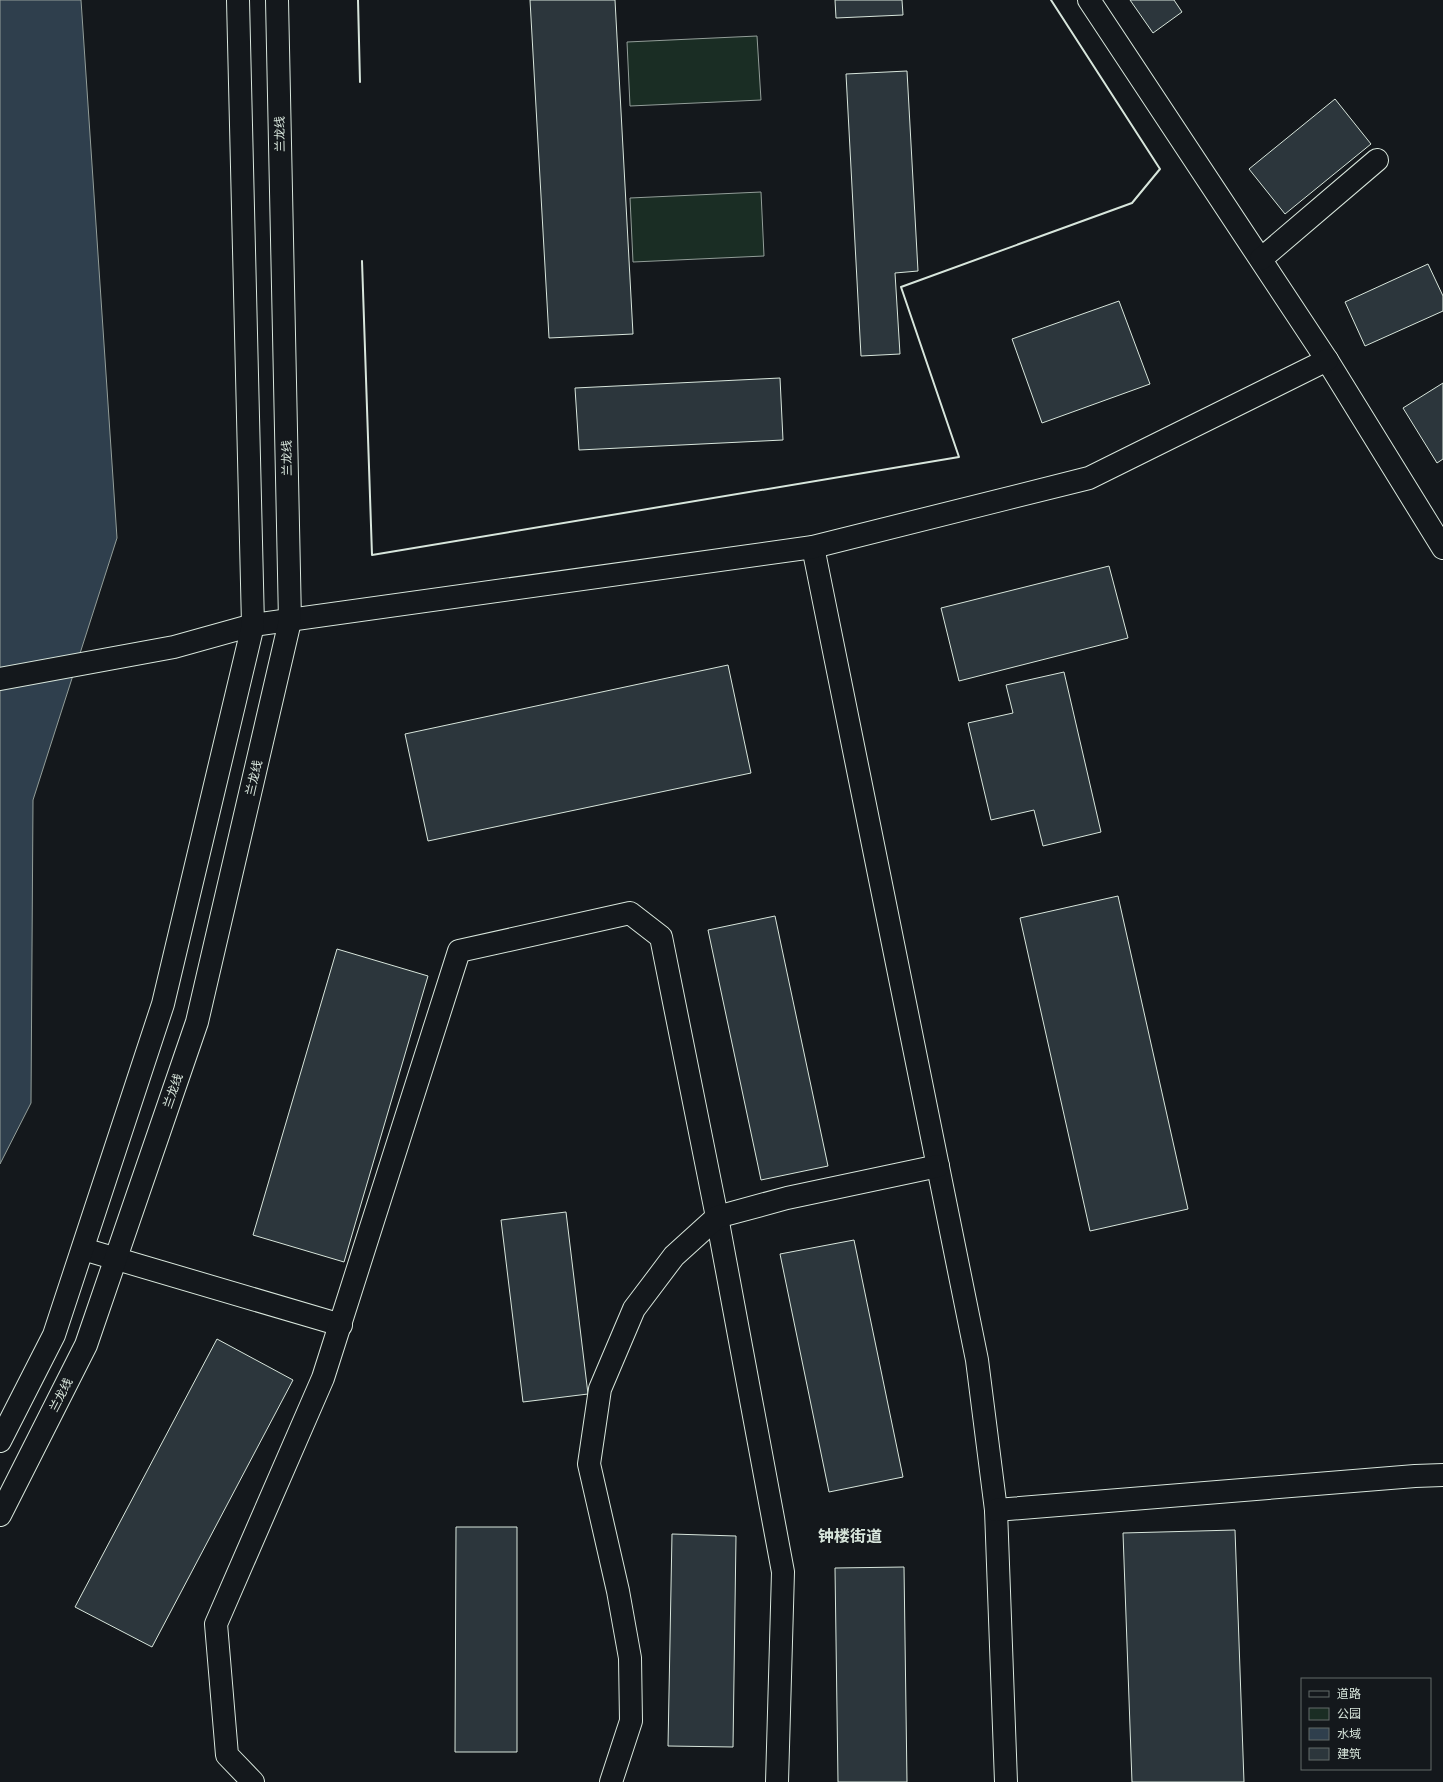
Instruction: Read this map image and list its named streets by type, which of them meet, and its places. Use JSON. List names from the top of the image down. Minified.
{"streets":{"main road":["兰龙线"]},"districts":["钟楼街道"],"legend":["道路","公园","水域","建筑"]}
